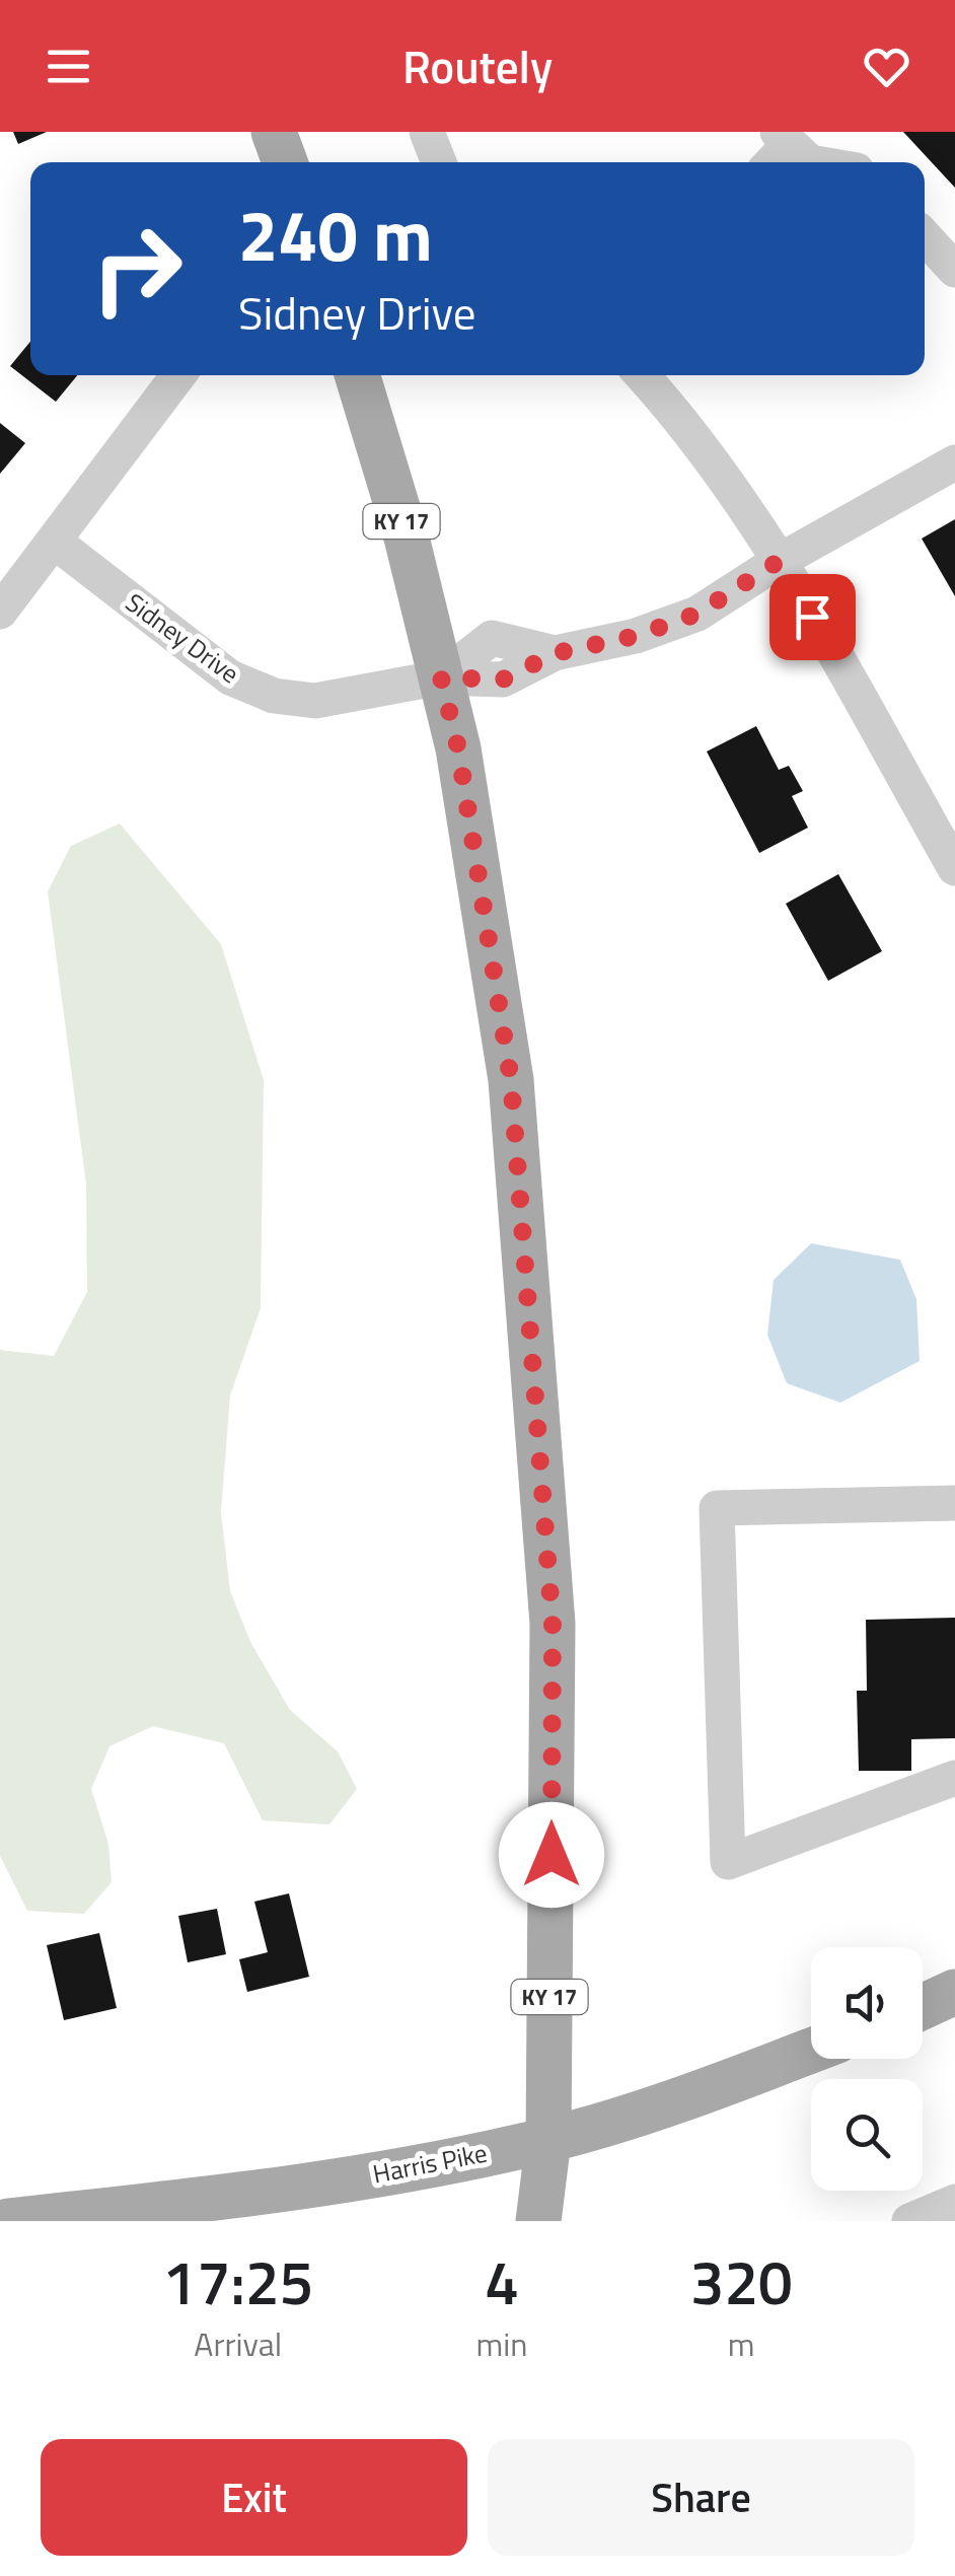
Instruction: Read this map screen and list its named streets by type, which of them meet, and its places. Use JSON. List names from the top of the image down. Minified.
{"streets":{"main road":["KY 17","Harris Pike"],"street":["Sidney Drive"]},"crossings":[["KY 17","Sidney Drive"],["KY 17","Harris Pike"]],"page":{"header":"Routely","turn":["240 m","Sidney Drive"],"eta":["17:25","Arrival","4","min","320","m"],"buttons":["Exit","Share"]}}
